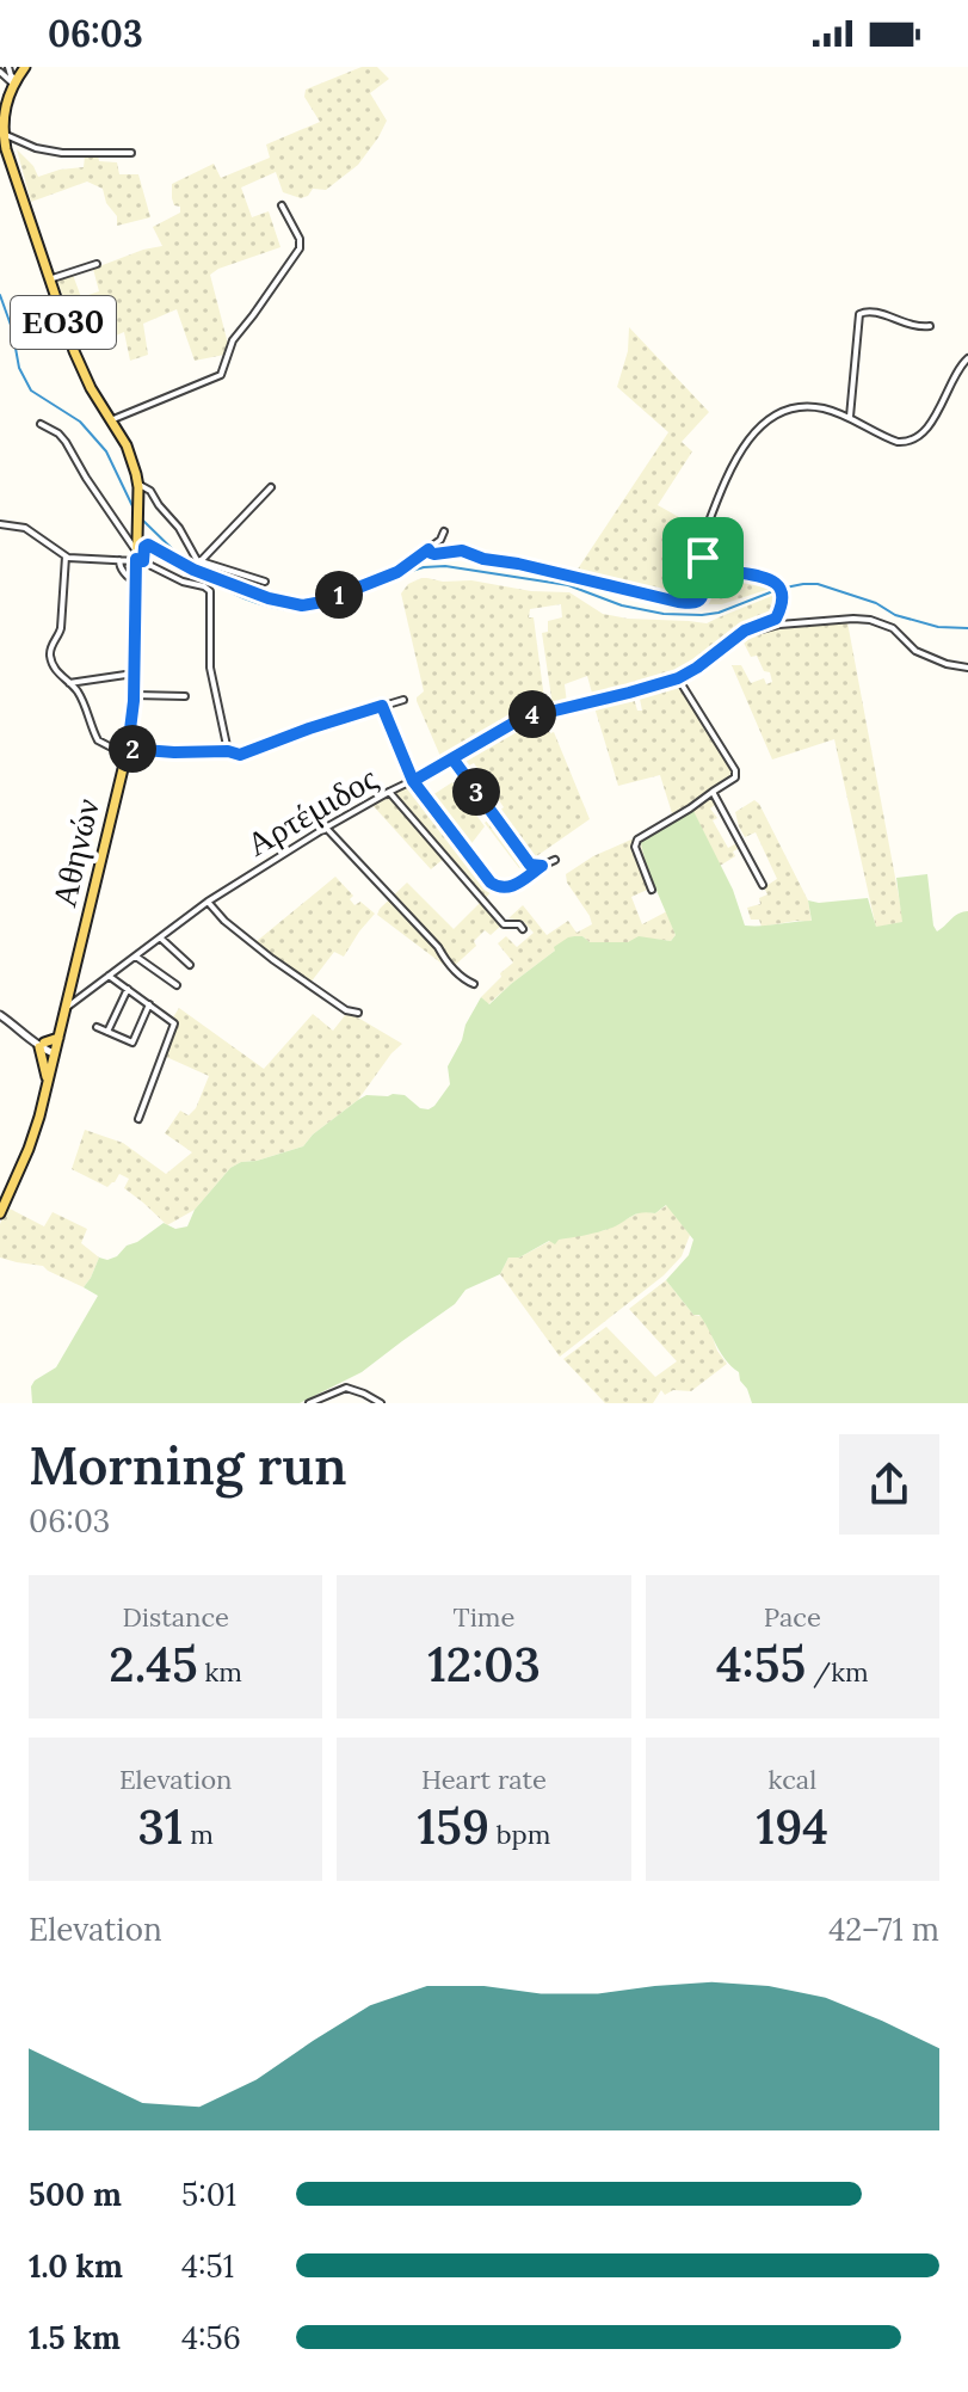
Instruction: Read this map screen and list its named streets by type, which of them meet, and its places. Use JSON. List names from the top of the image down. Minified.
{"streets":{"main road":["ΕΟ30","Αθηνών"],"street":["Αρτέμιδος"]},"crossings":[["Αρτέμιδος","Αθηνών"]],"page":{"status":"06:03","pins":["1","4","2","3"],"heading":["Morning run","06:03"],"stats":[["Distance","2.45 km"],["Time","12:03"],["Pace","4:55 /km"],["Elevation","31 m"],["Heart rate","159 bpm"],["kcal","194"]],"chart":["Elevation","42–71 m"],"list":[{"name":"500 m","note":"5:01"},{"name":"1.0 km","note":"4:51"},{"name":"1.5 km","note":"4:56"}]}}
